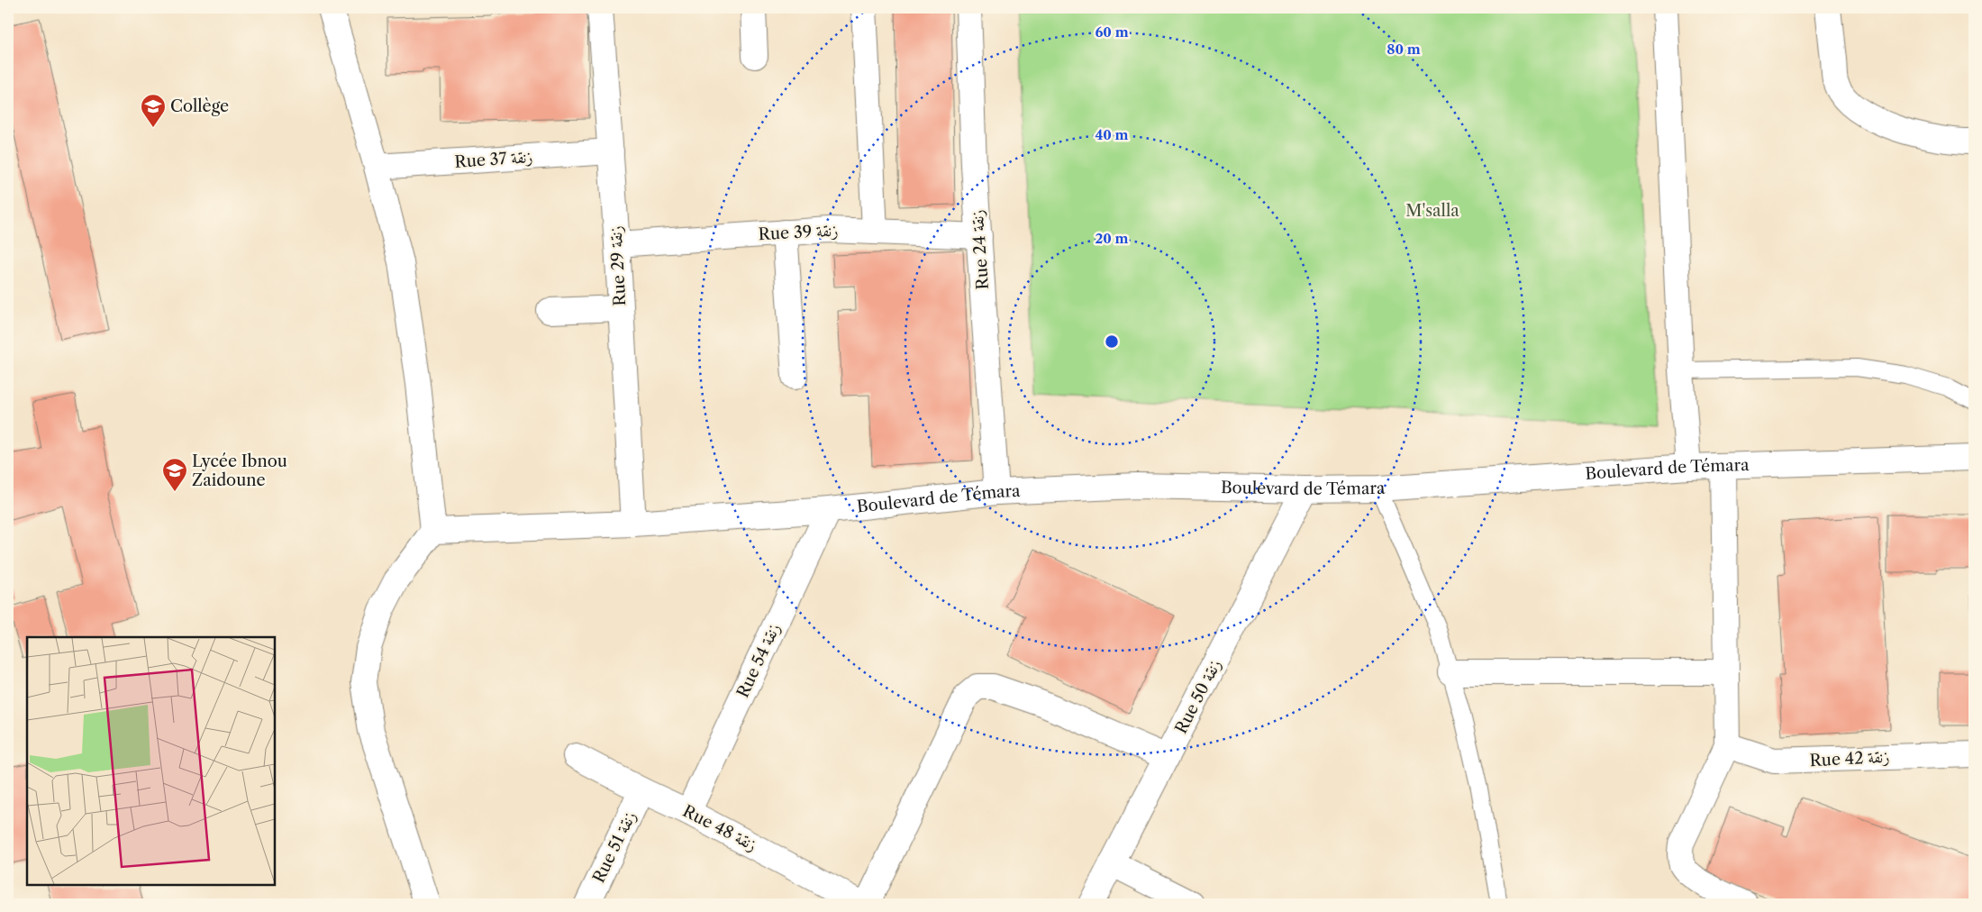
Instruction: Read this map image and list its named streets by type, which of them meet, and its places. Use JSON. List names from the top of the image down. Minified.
{"streets":{"street":["Rue 37 زنقة","Rue 39 زنقة","Rue 24 زنقة","Rue 29 زنقة","Boulevard de Témara","Rue 54 زنقة","Rue 50 زنقة","Rue 42 زنقة","Rue 48 زنقة","Rue 51 زنقة"]},"crossings":[["Rue 37 زنقة","Rue 29 زنقة"],["Rue 39 زنقة","Rue 24 زنقة"],["Rue 39 زنقة","Rue 29 زنقة"],["Rue 24 زنقة","Boulevard de Témara"],["Rue 29 زنقة","Boulevard de Témara"],["Boulevard de Témara","Rue 54 زنقة"],["Boulevard de Témara","Rue 50 زنقة"],["Rue 54 زنقة","Rue 48 زنقة"],["Rue 48 زنقة","Rue 51 زنقة"]],"parks":["M'salla"],"places":{"school or university":["Collège","Lycée Ibnou Zaidoune"]},"rings":["60 m","80 m","40 m","20 m"]}
